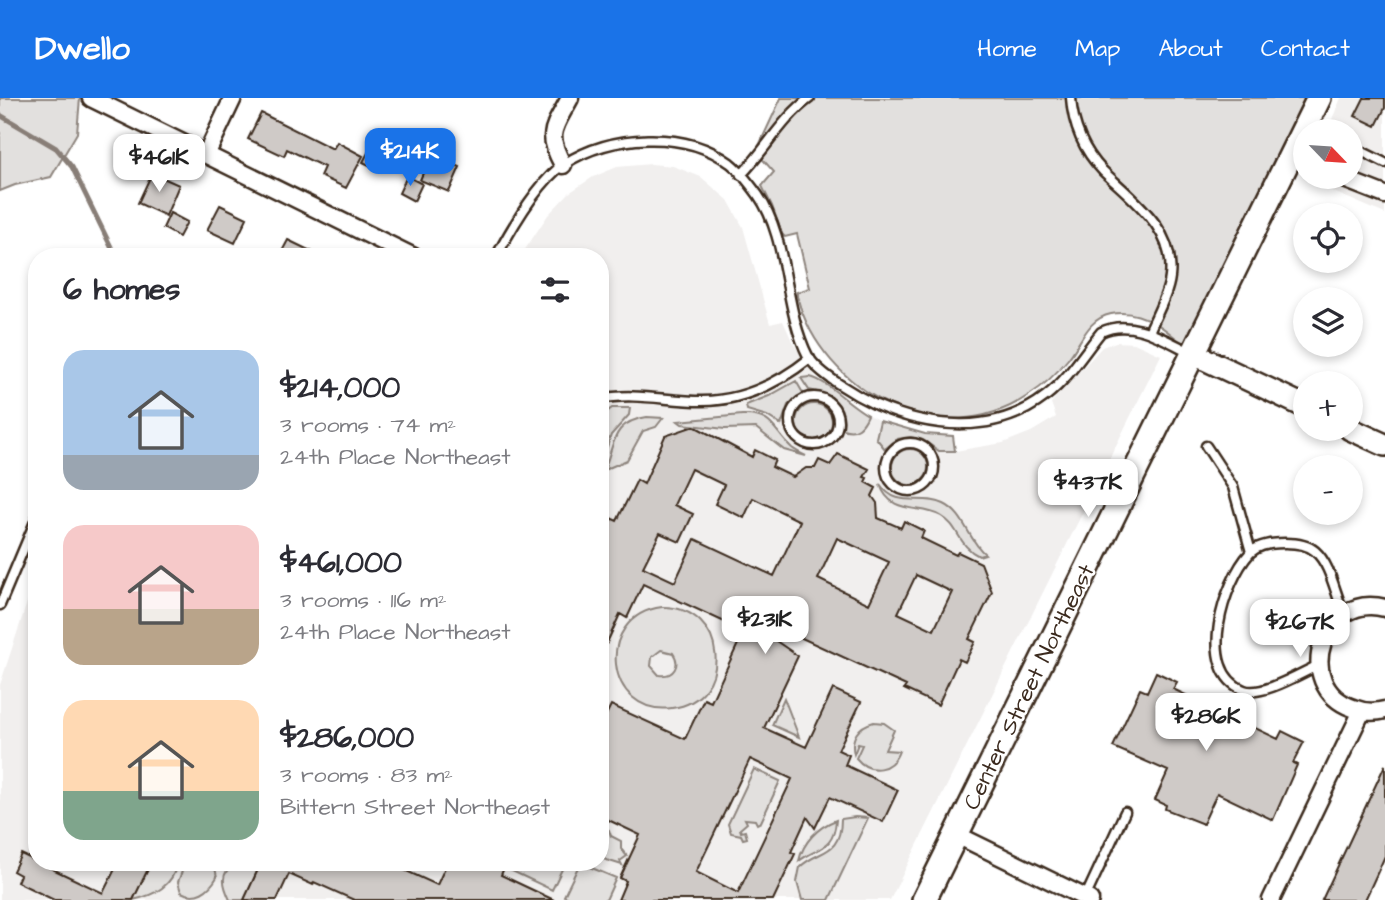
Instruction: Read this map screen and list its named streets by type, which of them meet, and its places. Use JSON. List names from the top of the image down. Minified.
{"streets":{"main road":["Center Street Northeast"]},"north":"bottom right","page":{"header":"Dwello","nav":["Home","Map","About","Contact"],"map_buttons":["+","−"],"price":["$214K","$461K","$437K","$231K","$267K","$286K"],"heading":"6 homes","list":[{"name":"$214,000","note":"3 rooms · 74 m² · 24th Place Northeast"},{"name":"$461,000","note":"3 rooms · 116 m² · 24th Place Northeast"},{"name":"$286,000","note":"3 rooms · 83 m² · Bittern Street Northeast"}]}}
